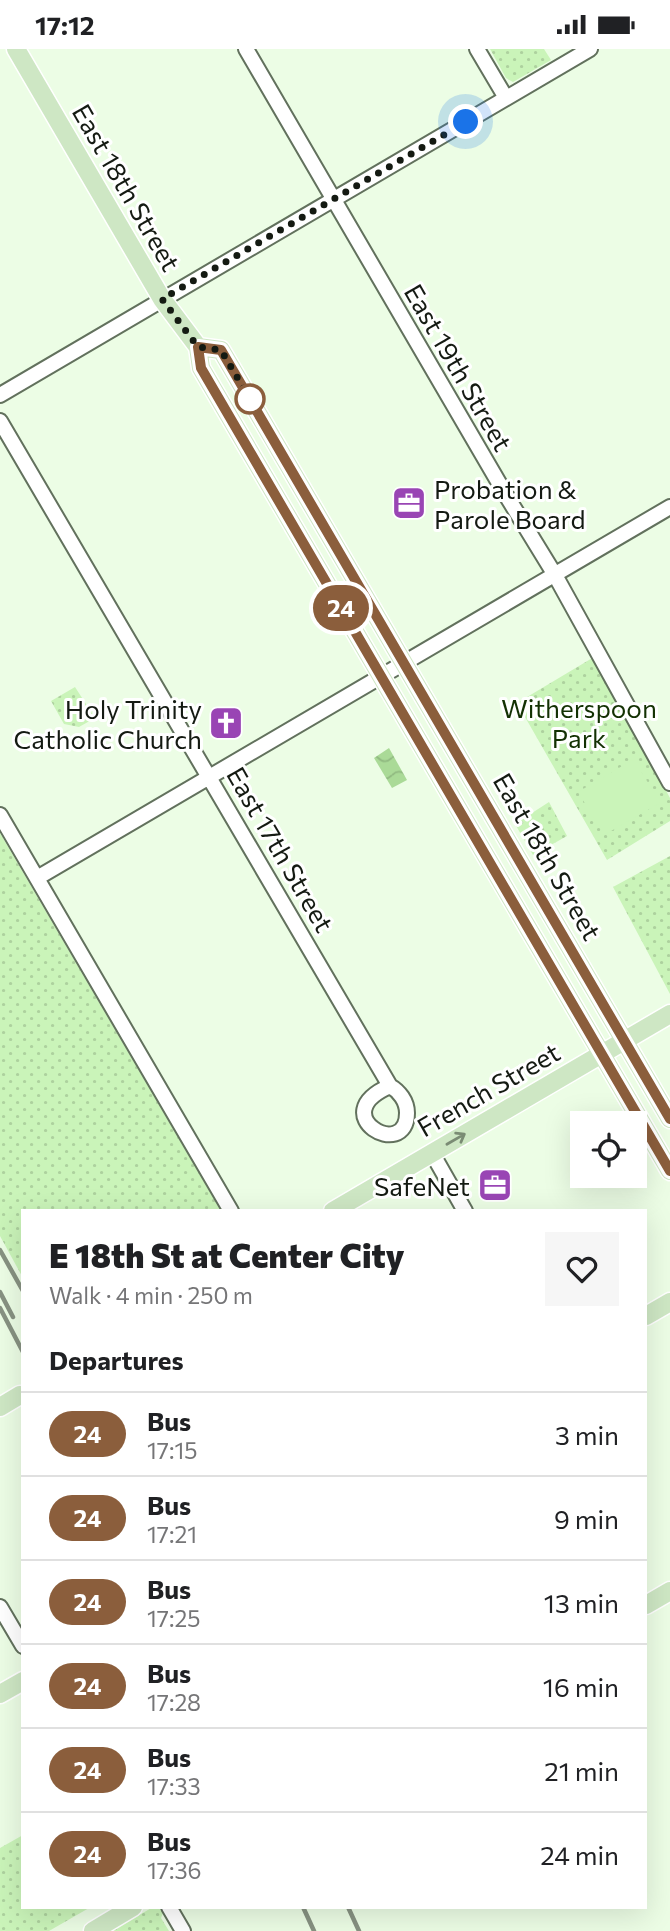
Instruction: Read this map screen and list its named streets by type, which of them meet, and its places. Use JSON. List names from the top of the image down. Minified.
{"streets":{"main road":["East 18th Street","French Street"],"street":["East 19th Street","East 17th Street"]},"crossings":[["East 18th Street","French Street"]],"one_way":["French Street"],"parks":["Witherspoon Park"],"places":{"office":["Probation & Parole Board","SafeNet"],"church":["Holy Trinity Catholic Church"]},"lines":["bus line 24"],"page":{"status":"17:12","on_map":"24","heading":[["E 18th St at Center City","Walk · 4 min · 250 m"],"Departures"],"list":[{"mark":"24","name":"Bus","note":"17:15","value":"3 min"},{"mark":"24","name":"Bus","note":"17:21","value":"9 min"},{"mark":"24","name":"Bus","note":"17:25","value":"13 min"},{"mark":"24","name":"Bus","note":"17:28","value":"16 min"},{"mark":"24","name":"Bus","note":"17:33","value":"21 min"},{"mark":"24","name":"Bus","note":"17:36","value":"24 min"}]}}
